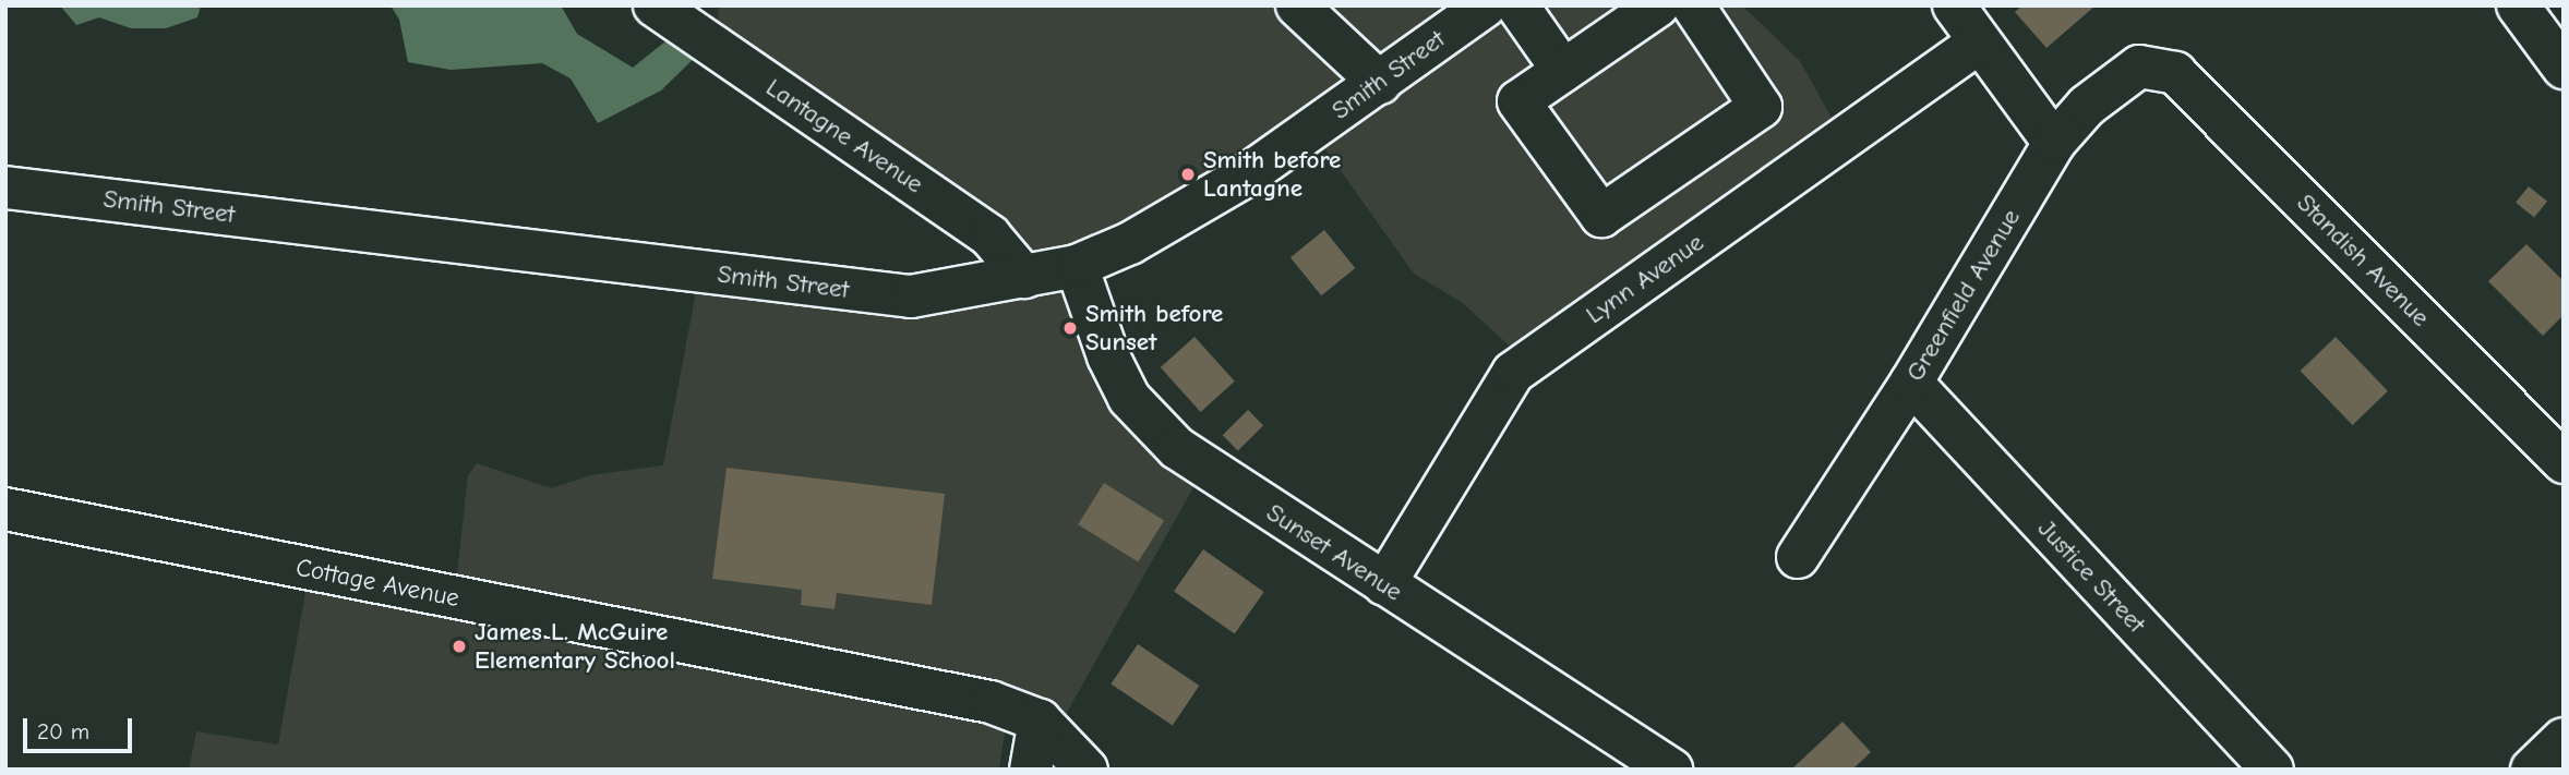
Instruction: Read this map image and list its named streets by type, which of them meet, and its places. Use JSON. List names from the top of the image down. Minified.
{"streets":{"street":["Smith Street","Lantagne Avenue","Standish Avenue","Lynn Avenue","Greenfield Avenue","Sunset Avenue","Justice Street","Cottage Avenue"]},"crossings":[["Smith Street","Lantagne Avenue"],["Smith Street","Sunset Avenue"],["Standish Avenue","Greenfield Avenue"],["Lynn Avenue","Sunset Avenue"],["Greenfield Avenue","Justice Street"]],"places":["Smith before Lantagne","Smith before Sunset","James L. McGuire Elementary School"],"scale_bar":"20 m"}
